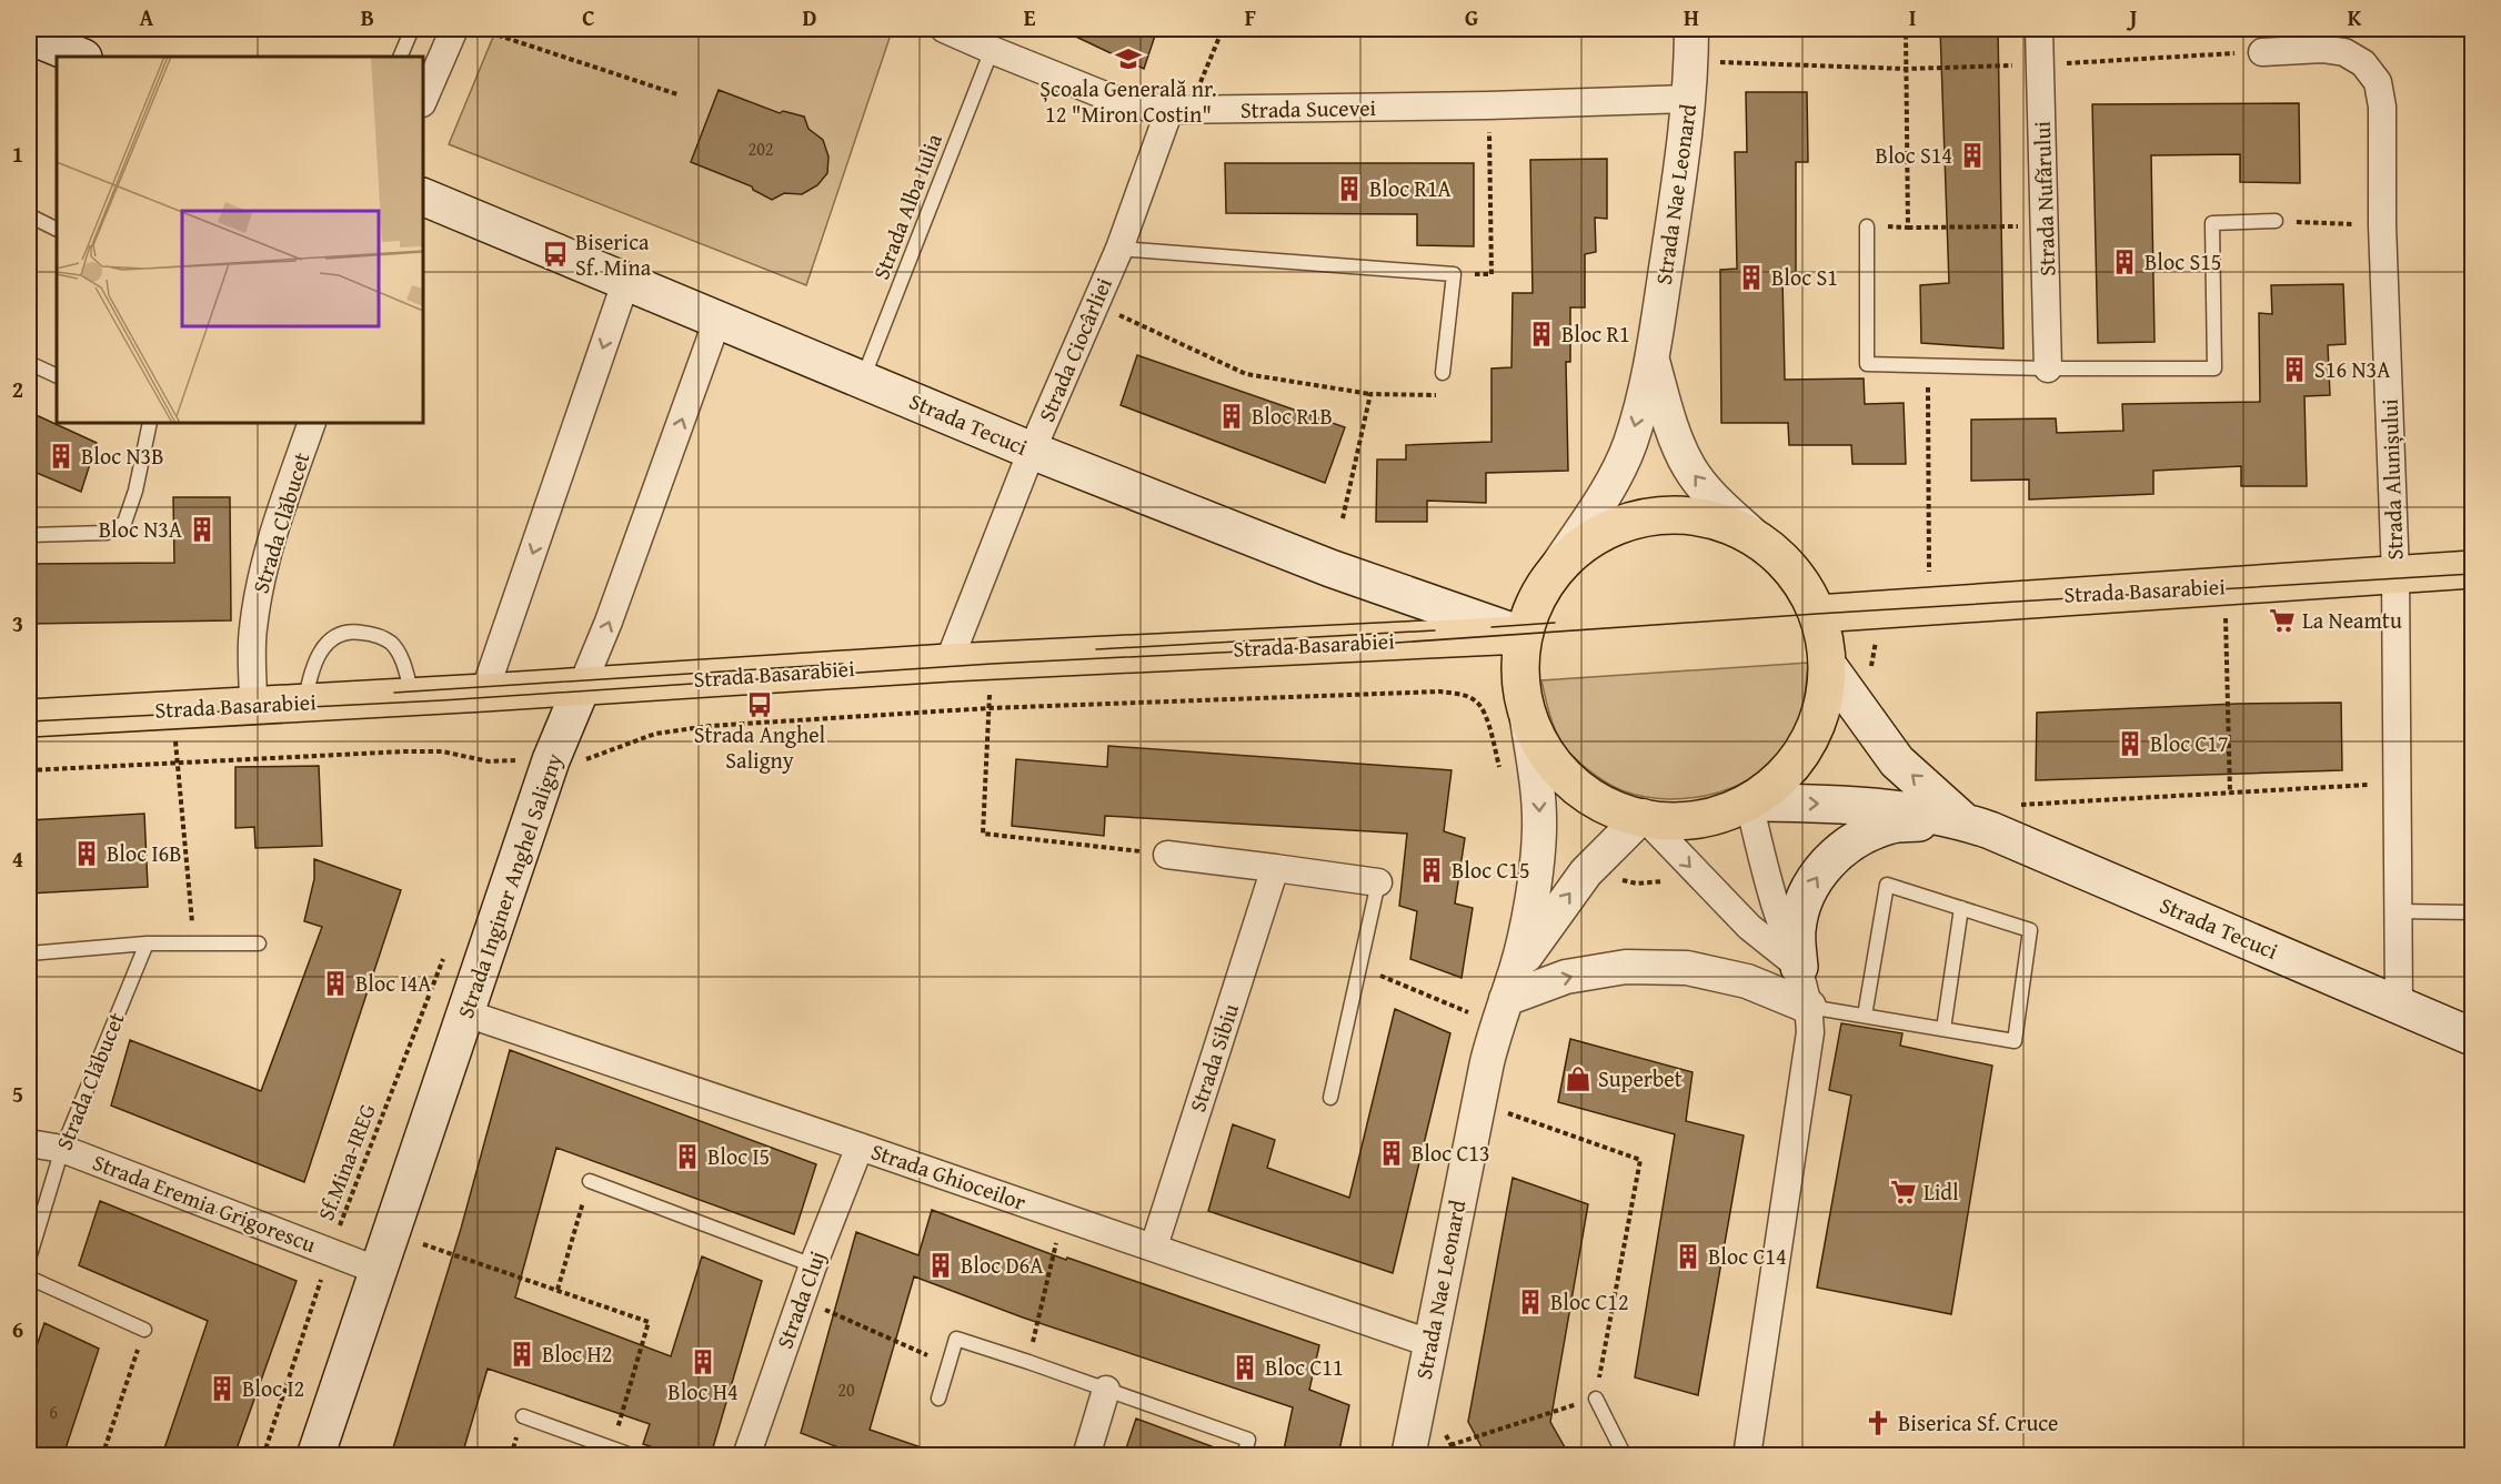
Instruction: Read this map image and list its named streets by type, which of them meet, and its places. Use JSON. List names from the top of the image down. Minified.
{"streets":{"main road":["Strada Tecuci","Strada Basarabiei","Strada Inginer Anghel Saligny"],"street":["Strada Sucevei","Strada Nae Leonard","Strada Nufărului","Strada Ciocârliei","Strada Alunișului","Strada Clăbucet","Strada Sibiu","Strada Ghioceilor","Strada Eremia Grigorescu","Strada Cluj"],"lane":["Strada Alba Iulia"],"path":["Sf.Mina-IREG"]},"crossings":[["Strada Sucevei","Strada Nae Leonard"],["Strada Sucevei","Strada Alba Iulia"],["Strada Sucevei","Strada Ciocârliei"],["Strada Nae Leonard","Strada Ghioceilor"],["Strada Alba Iulia","Strada Tecuci"],["Strada Ciocârliei","Strada Tecuci"],["Strada Ciocârliei","Strada Basarabiei"],["Strada Tecuci","Strada Alunișului"],["Strada Tecuci","Strada Basarabiei"],["Strada Tecuci","Strada Inginer Anghel Saligny"],["Strada Alunișului","Strada Basarabiei"],["Strada Clăbucet","Strada Basarabiei"],["Strada Clăbucet","Strada Eremia Grigorescu"],["Strada Basarabiei","Strada Inginer Anghel Saligny"],["Strada Inginer Anghel Saligny","Strada Ghioceilor"],["Strada Inginer Anghel Saligny","Strada Eremia Grigorescu"],["Strada Sibiu","Strada Ghioceilor"],["Sf.Mina-IREG","Strada Eremia Grigorescu"],["Strada Ghioceilor","Strada Cluj"]],"places":{"school or university":["Școala Generală nr. 12 \"Miron Costin\""],"building":["Bloc S14","Bloc R1A","Bloc S15","Bloc S1","Bloc R1","S16 N3A","Bloc R1B","Bloc N3B","Bloc N3A","Bloc C17","Bloc I6B","Bloc C15","Bloc I4A","Bloc C13","Bloc I5","Bloc C14","Bloc D6A","Bloc C12","Bloc H2","Bloc H4","Bloc C11","Bloc I2"],"bus stop":["Biserica Sf. Mina","Strada Anghel Saligny"],"supermarket":["La Neamtu","Lidl"],"shop":["Superbet"],"church":["Biserica Sf. Cruce"]},"house_numbers":["202","20","6"],"grid":{"columns":["A","B","C","D","E","F","G","H","I","J","K"],"rows":["1","2","3","4","5","6"]}}
